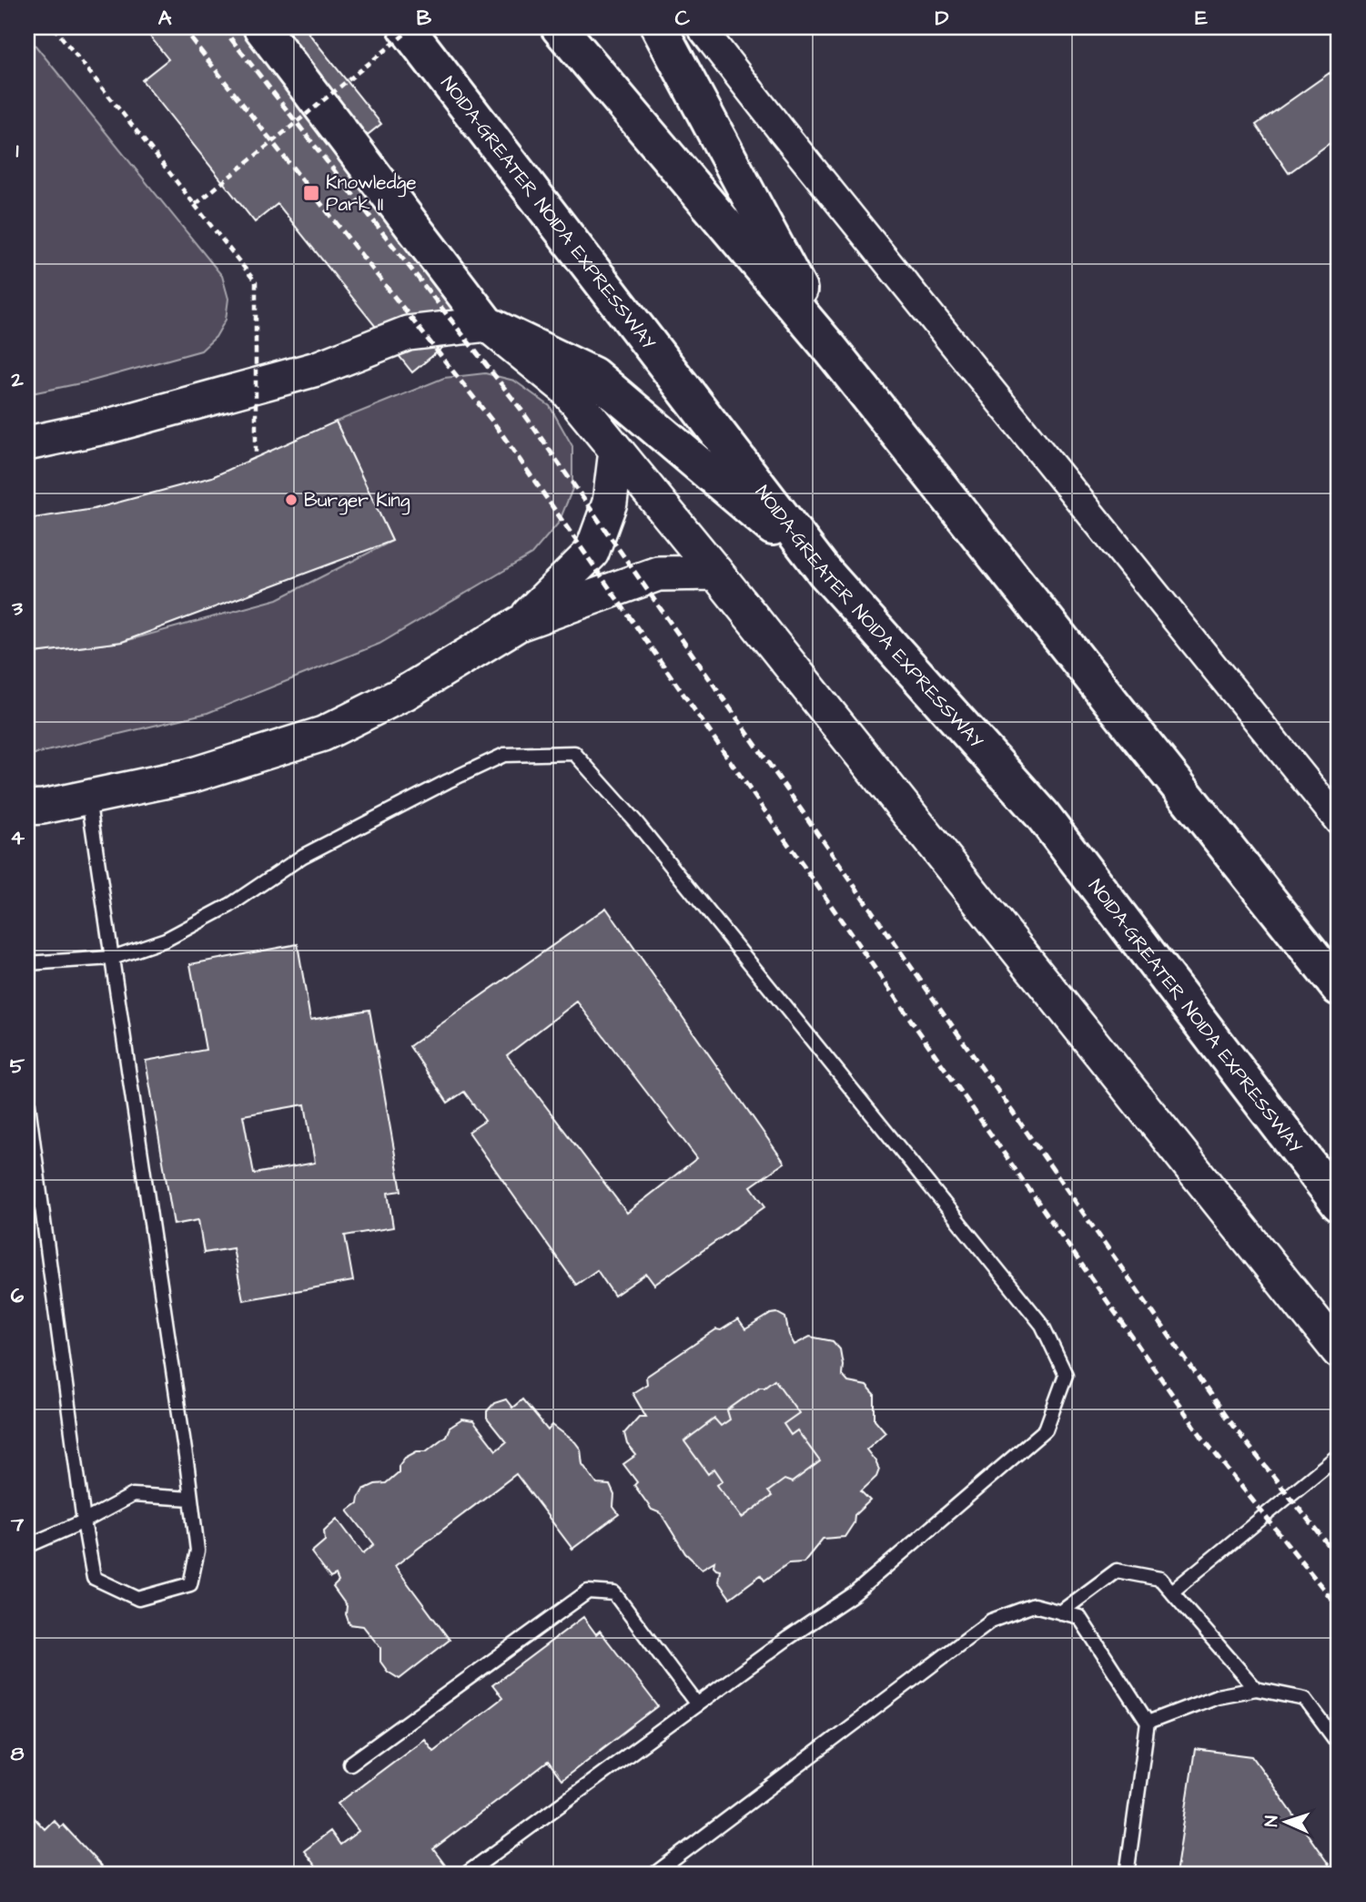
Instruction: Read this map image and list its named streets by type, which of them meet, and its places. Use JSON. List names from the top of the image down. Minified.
{"streets":{"highway":["NOIDA-GREATER NOIDA EXPRESSWAY"]},"places":{"transit":["Knowledge Park II"],"other":["Burger King"]},"north":"left","grid":{"columns":["A","B","C","D","E"],"rows":["1","2","3","4","5","6","7","8"]}}
